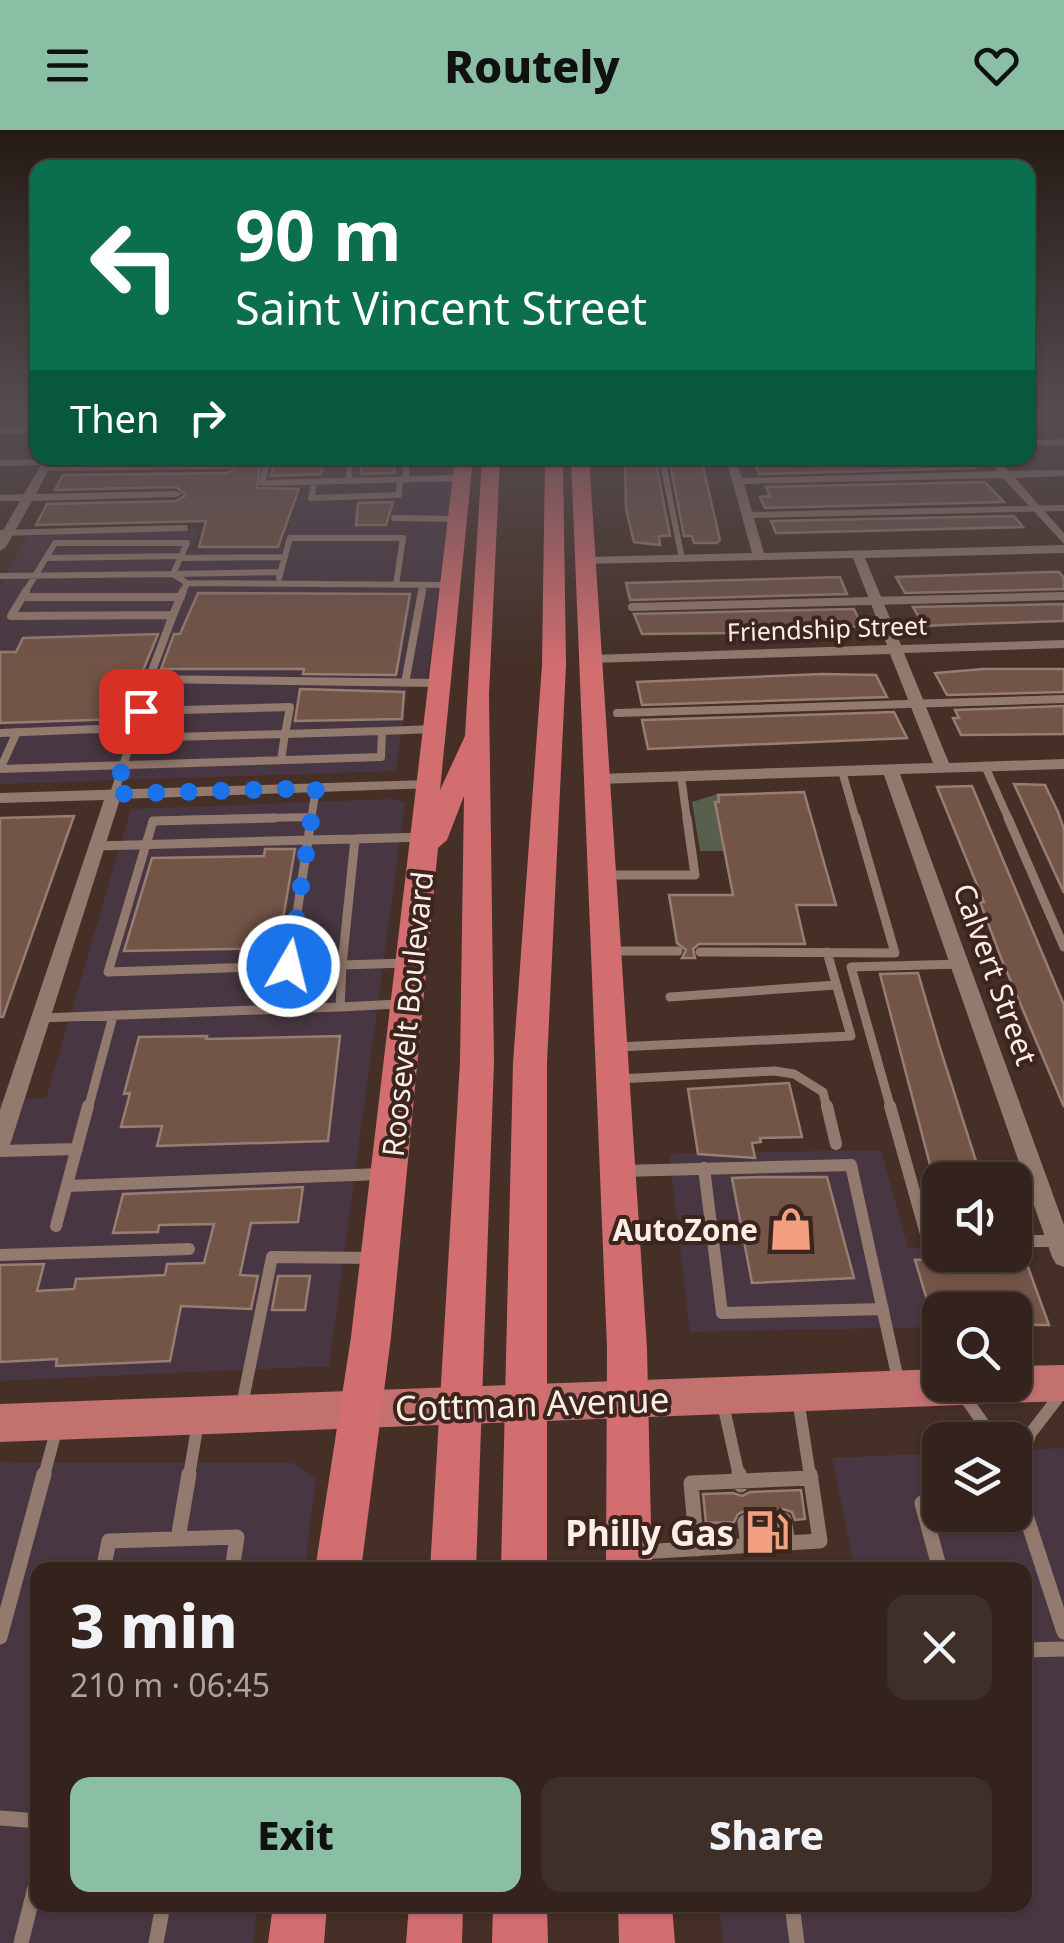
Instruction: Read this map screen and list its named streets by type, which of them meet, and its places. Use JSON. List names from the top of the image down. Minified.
{"streets":{"highway":["Roosevelt Boulevard"],"main road":["Cottman Avenue"],"street":["Friendship Street","Calvert Street"]},"crossings":[["Roosevelt Boulevard","Cottman Avenue"]],"places":{"shop":["AutoZone"],"fuel station":["Philly Gas"]},"page":{"header":"Routely","turn":["90 m","Saint Vincent Street"],"then":"Then","heading":["3 min","210 m · 06:45"],"buttons":["Exit","Share"]}}
